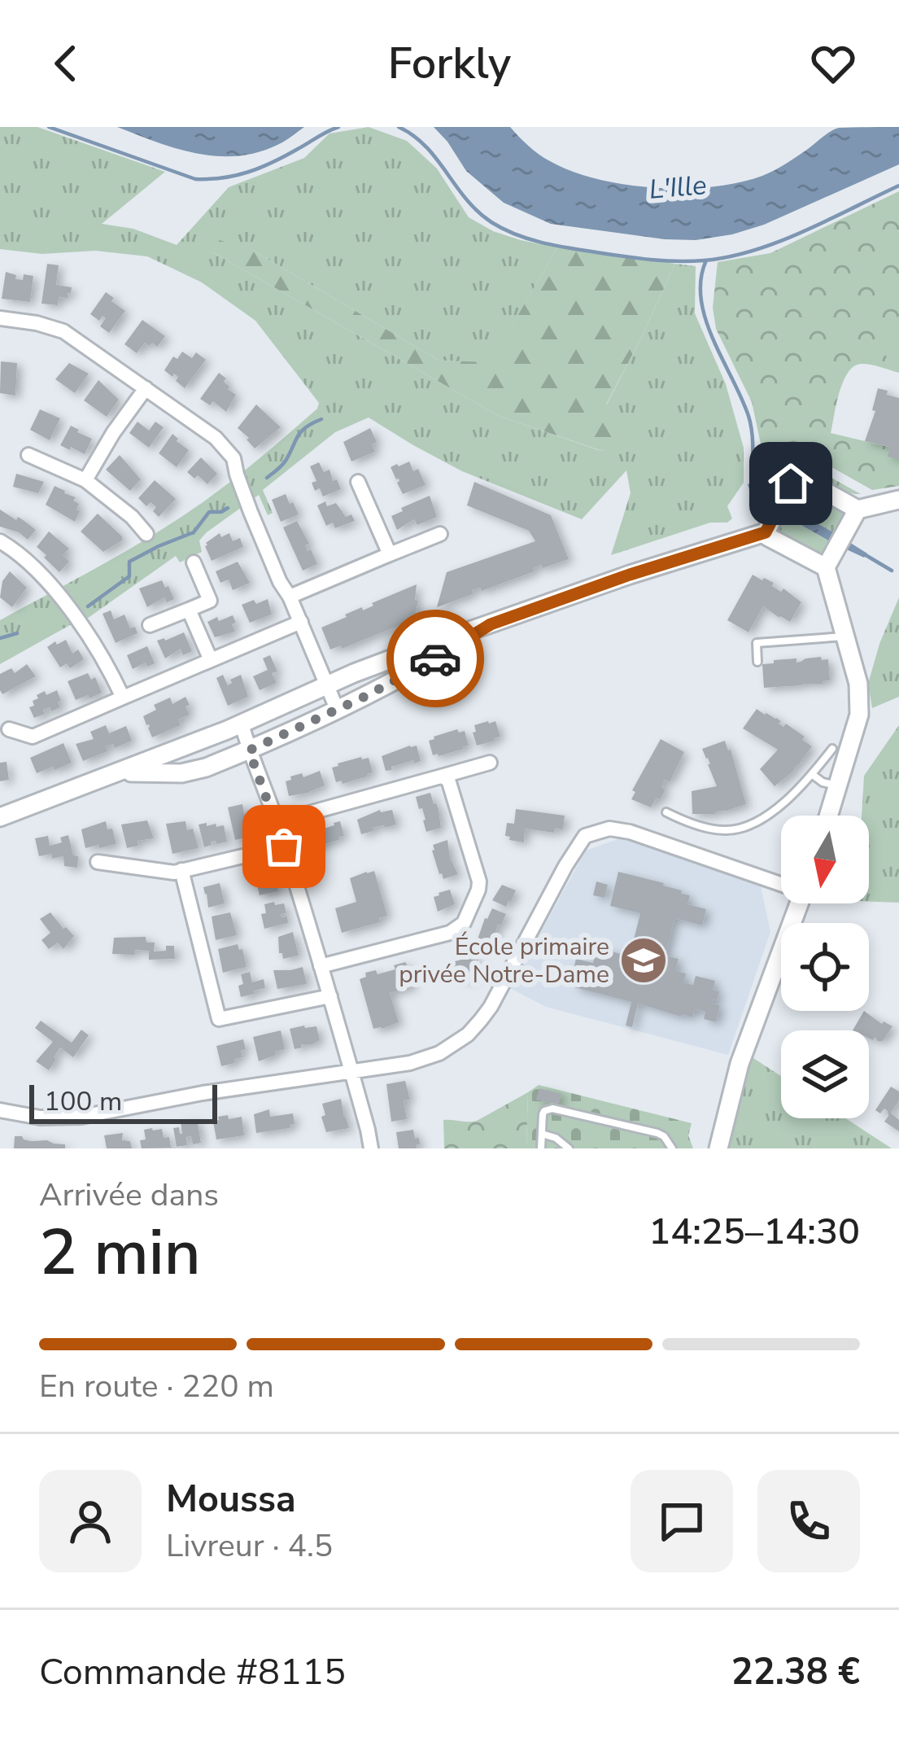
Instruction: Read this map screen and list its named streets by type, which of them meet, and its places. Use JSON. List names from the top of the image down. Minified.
{"water":["L'Ille"],"places":{"school or university":["École primaire privée Notre-Dame"]},"scale_bar":"100 m","north":"bottom","page":{"header":"Forkly","scale":"100 m","heading":["2 min","Arrivée dans","14:25–14:30"],"panel":["Moussa","Livreur · 4.5","Commande #8115","22.38 €"],"bar":"En route · 220 m"}}
